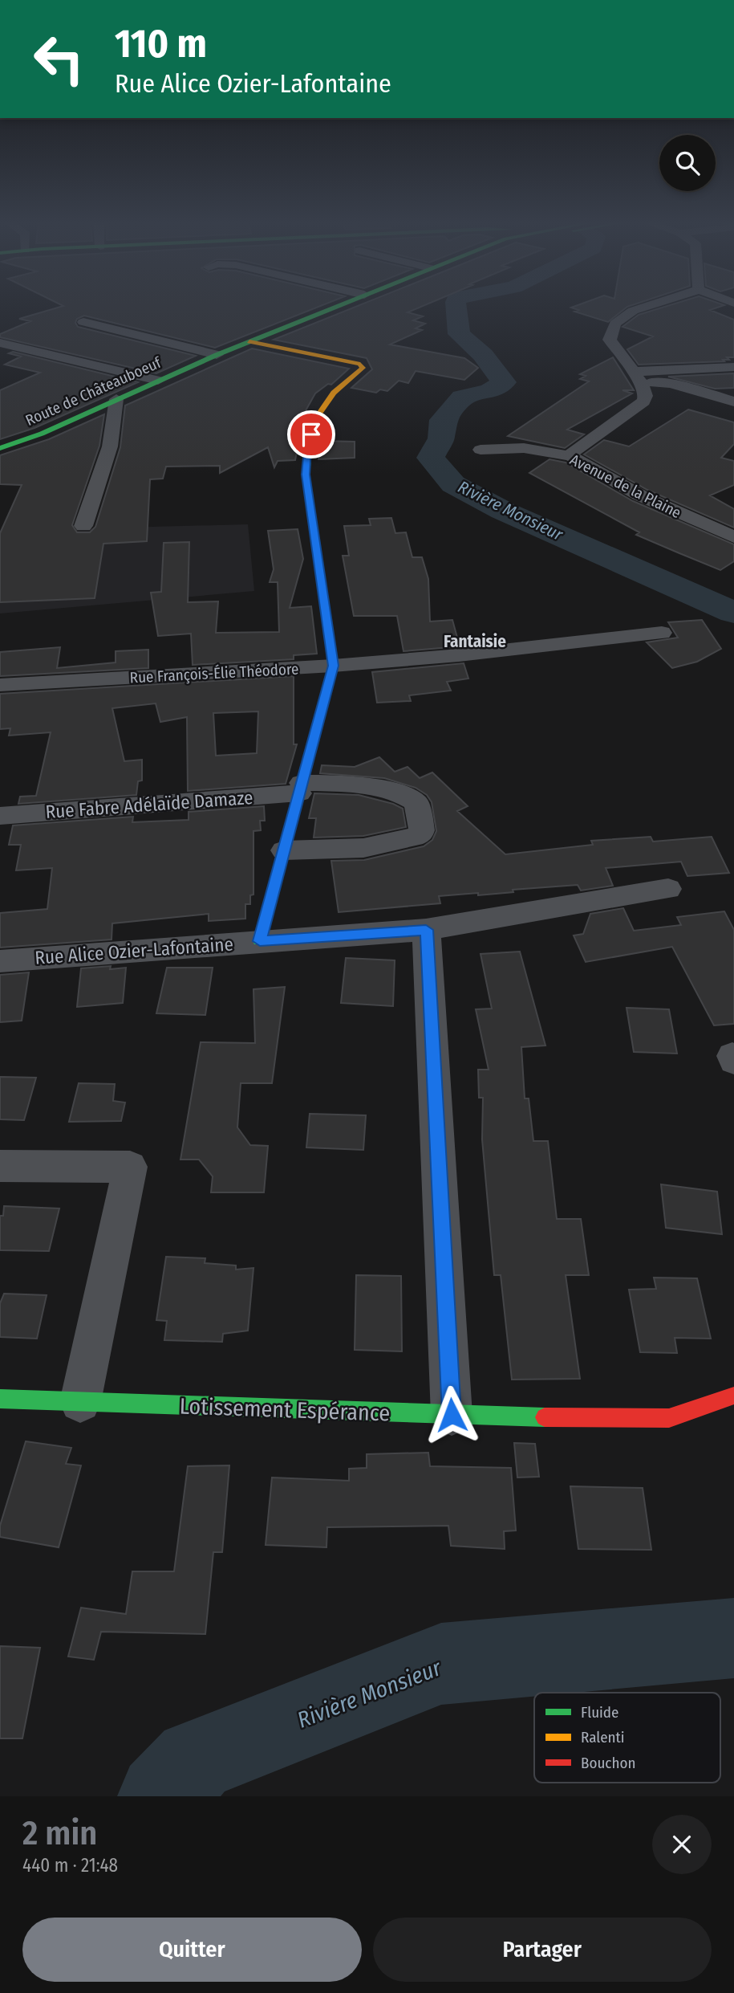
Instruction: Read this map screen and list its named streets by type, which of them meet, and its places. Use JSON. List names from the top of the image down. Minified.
{"streets":{"street":["Route de Châteauboeuf","Avenue de la Plaine","Rue François-Élie Théodore","Rue Fabre Adélaïde Damaze","Rue Alice Ozier-Lafontaine","Lotissement Espérance"]},"districts":["Fantaisie"],"water":["Rivière Monsieur"],"legend":["Fluide","Ralenti","Bouchon"],"page":{"turn":["110 m","Rue Alice Ozier-Lafontaine"],"heading":["2 min","440 m · 21:48"],"buttons":["Quitter","Partager"]}}
